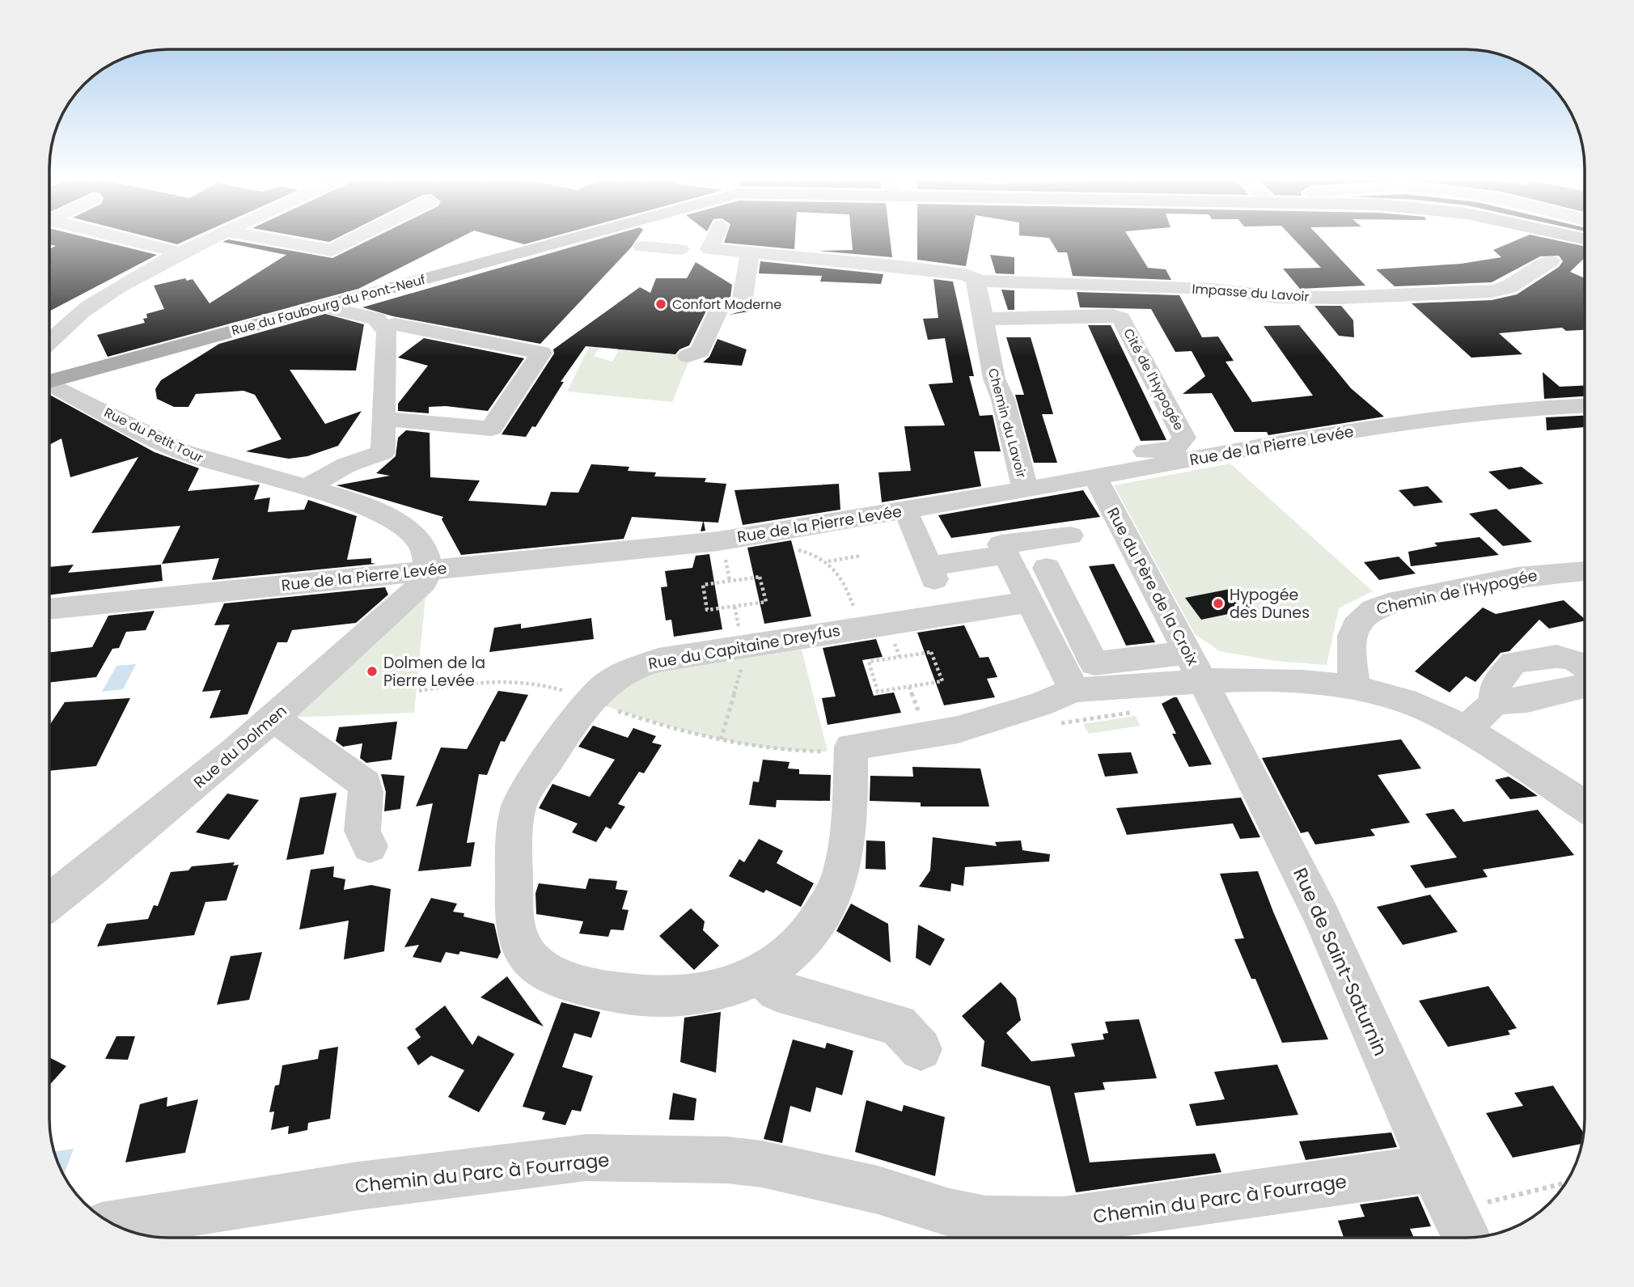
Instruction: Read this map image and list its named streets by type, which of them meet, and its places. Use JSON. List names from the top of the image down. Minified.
{"streets":{"main road":["Rue du Faubourg du Pont-Neuf"],"street":["Impasse du Lavoir","Cité de l'Hypogée","Chemin du Lavoir","Rue du Petit Tour","Rue de la Pierre Levée","Rue du Père de la Croix","Chemin de l'Hypogée","Rue du Capitaine Dreyfus","Rue du Dolmen","Rue de Saint-Saturnin","Chemin du Parc à Fourrage"]},"crossings":[["Impasse du Lavoir","Chemin du Lavoir"],["Cité de l'Hypogée","Chemin du Lavoir"],["Cité de l'Hypogée","Rue de la Pierre Levée"],["Cité de l'Hypogée","Rue du Père de la Croix"],["Chemin du Lavoir","Rue de la Pierre Levée"],["Rue du Petit Tour","Rue de la Pierre Levée"],["Rue du Petit Tour","Rue du Dolmen"],["Rue de la Pierre Levée","Rue du Père de la Croix"],["Rue de la Pierre Levée","Rue du Dolmen"],["Rue du Père de la Croix","Chemin de l'Hypogée"],["Rue du Père de la Croix","Rue de Saint-Saturnin"],["Rue de Saint-Saturnin","Chemin du Parc à Fourrage"]],"places":["Confort Moderne","Hypogée des Dunes","Dolmen de la Pierre Levée"]}
